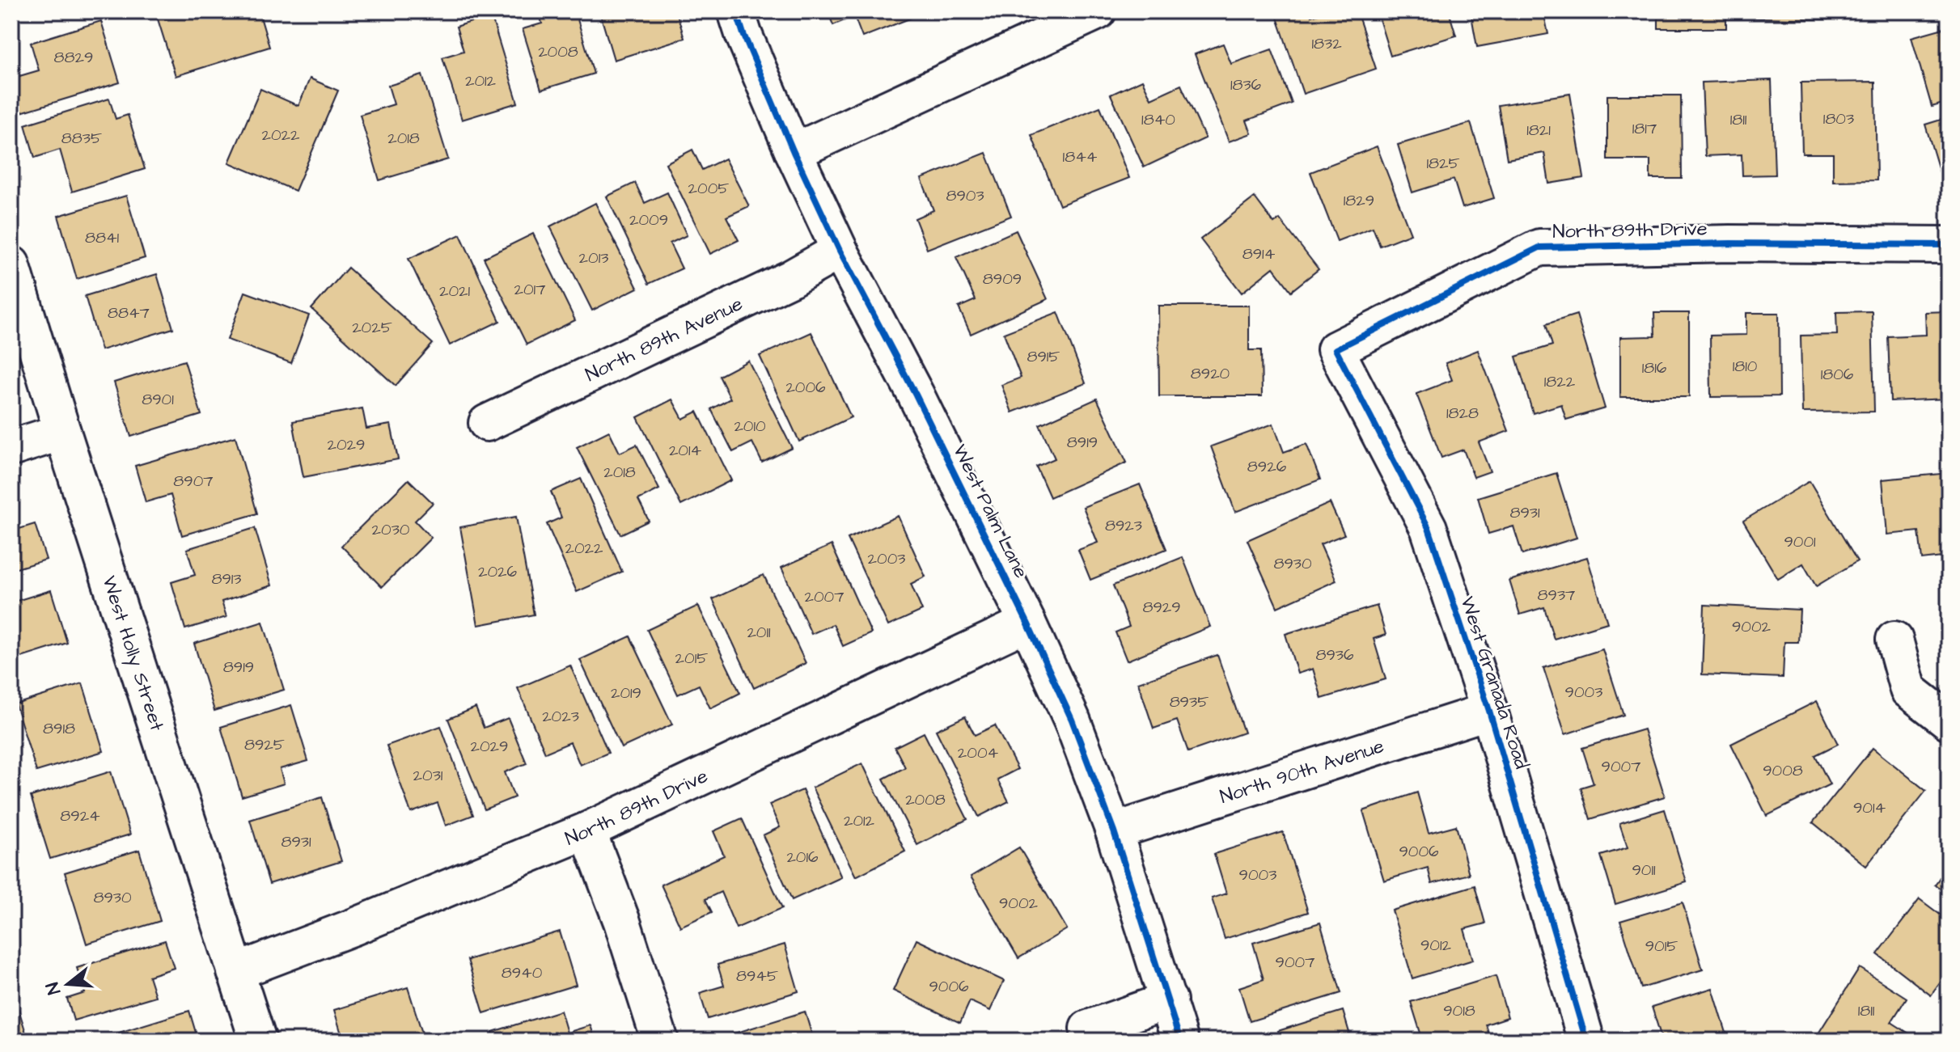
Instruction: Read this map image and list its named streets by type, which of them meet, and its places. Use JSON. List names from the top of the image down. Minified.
{"streets":{"street":["North 89th Drive","North 89th Avenue","West Palm Lane","West Holly Street","West Granada Road","North 90th Avenue"]},"crossings":[["North 89th Drive","West Palm Lane"],["North 89th Drive","West Holly Street"],["North 89th Drive","West Granada Road"],["North 89th Avenue","West Palm Lane"],["West Palm Lane","North 90th Avenue"],["West Granada Road","North 90th Avenue"]],"house_numbers":["1832","2008","8829","2012","1836","1803","1840","1811","1817","1821","2022","8835","2018","1844","1825","2005","8903","1829","2009","8841","8914","2013","8909","2017","2021","8847","2025","8915","1810","1816","8920","1806","1822","2006","8901","1828","2010","8919","2029","2014","8926","2018","8907","8931","8923","2030","9001","2022","2003","8930","2026","8913","8937","2007","8929","9002","2011","8936","2015","8919","9003","2019","8935","2023","8918","8925","2029","2004","9007","9008","2031","2008","9014","8924","2012","8931","9006","2016","9011","9003","8930","9002","9012","9015","9007","8940","8945","9006","9018","1811"],"north":"left"}
